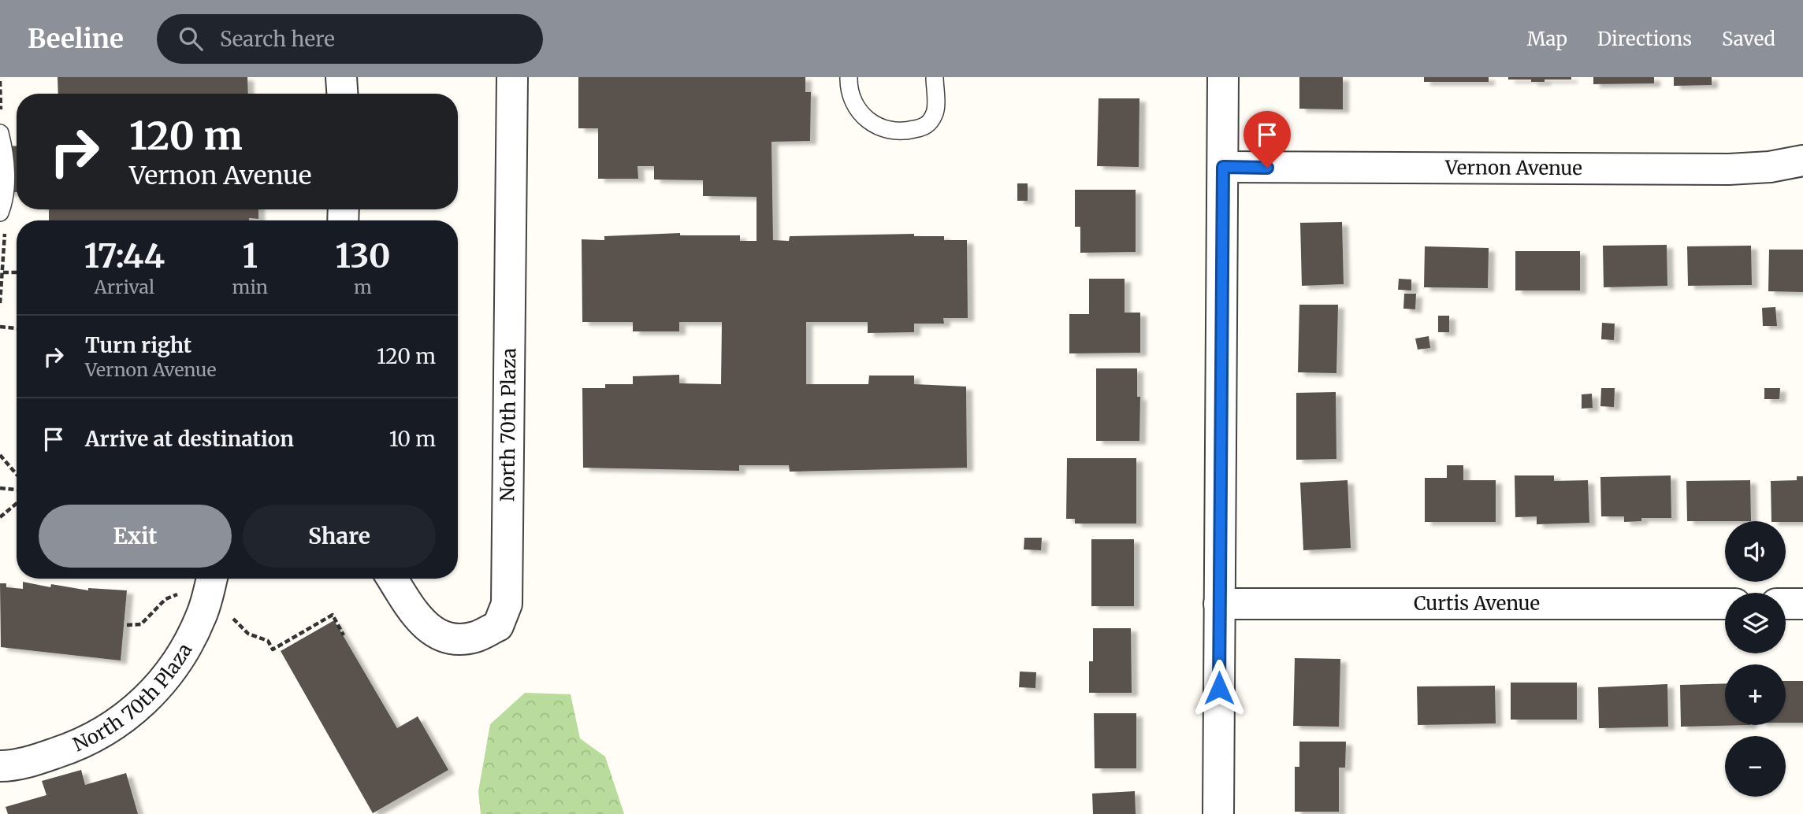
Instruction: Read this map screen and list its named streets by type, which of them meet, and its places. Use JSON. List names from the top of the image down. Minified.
{"streets":{"street":["Vernon Avenue","North 70th Plaza","Curtis Avenue"]},"page":{"header":"Beeline","search":"Search here","nav":["Map","Directions","Saved"],"turn":["120 m","Vernon Avenue"],"eta":["17:44","Arrival","1","min","130","m"],"list":[{"name":"Turn right","note":"Vernon Avenue","value":"120 m"},{"name":"Arrive at destination","value":"10 m"}],"buttons":["Exit","Share"],"map_buttons":["+","−"]}}
